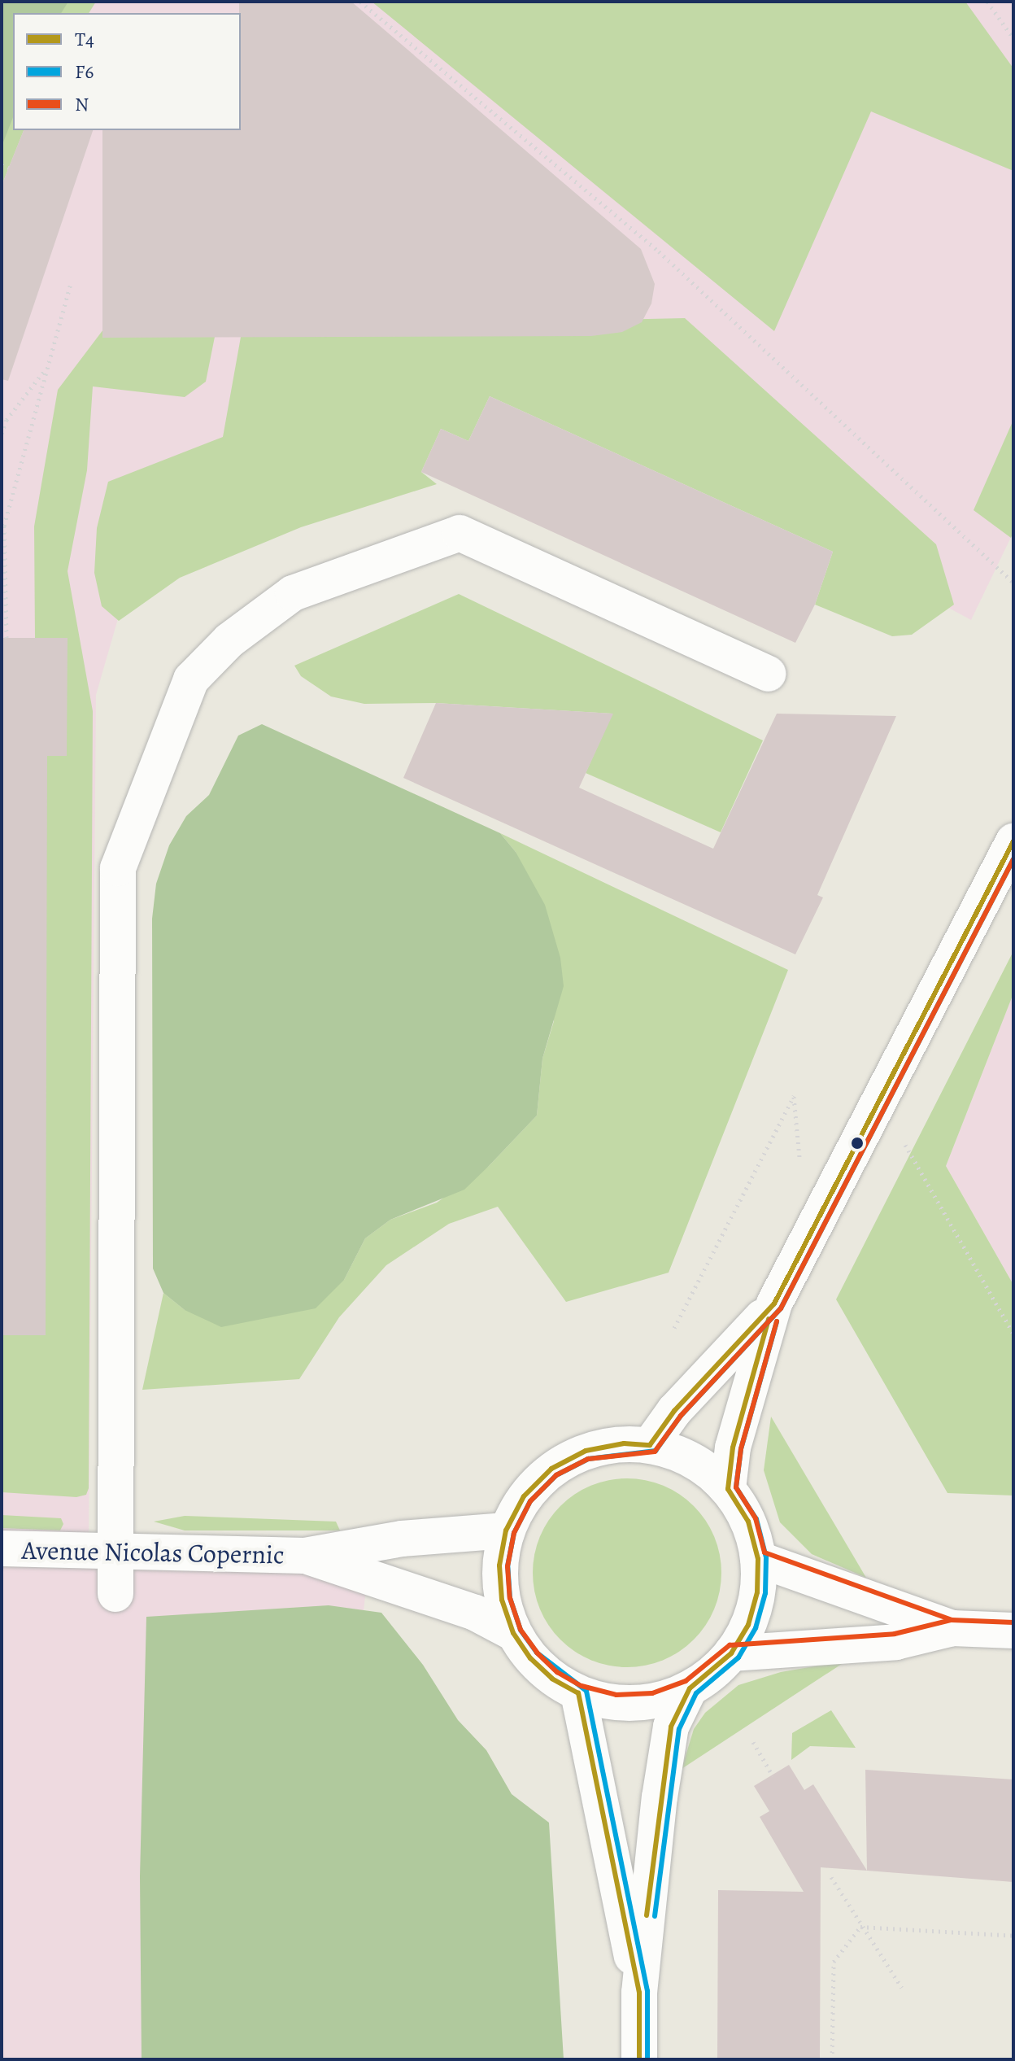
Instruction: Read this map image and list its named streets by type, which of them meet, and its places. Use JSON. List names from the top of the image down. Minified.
{"streets":{"street":["Avenue Nicolas Copernic"]},"lines":["transit line T4","transit line F6","transit line N"],"legend":["T4","F6","N"]}
